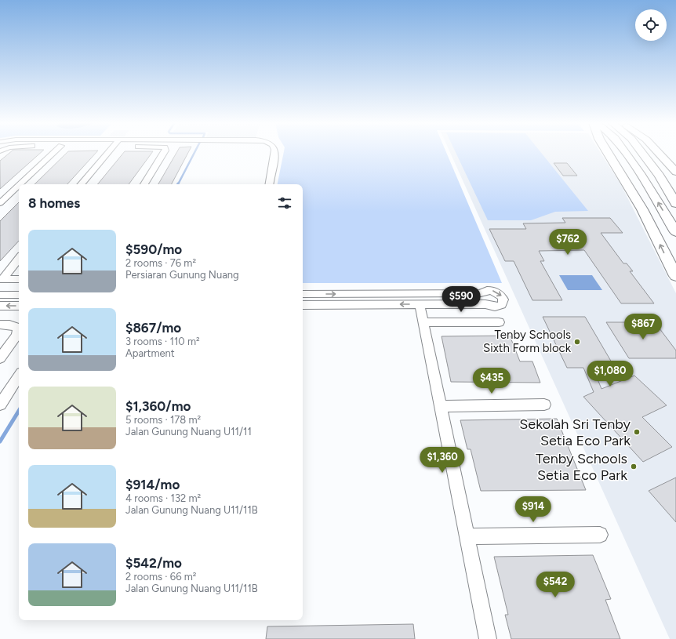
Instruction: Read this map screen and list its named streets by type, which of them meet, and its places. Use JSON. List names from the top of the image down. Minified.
{"places":["Tenby Schools Sixth Form block","Sekolah Sri Tenby Setia Eco Park","Tenby Schools Setia Eco Park"],"page":{"heading":"8 homes","list":[{"name":"$590/mo","note":"2 rooms · 76 m² · Persiaran Gunung Nuang"},{"name":"$867/mo","note":"3 rooms · 110 m² · Apartment"},{"name":"$1,360/mo","note":"5 rooms · 178 m² · Jalan Gunung Nuang U11/11"},{"name":"$914/mo","note":"4 rooms · 132 m² · Jalan Gunung Nuang U11/11B"},{"name":"$542/mo","note":"2 rooms · 66 m² · Jalan Gunung Nuang U11/11B"}],"price":["$762","$590","$867","$1,080","$435","$1,360","$914","$542"]}}
